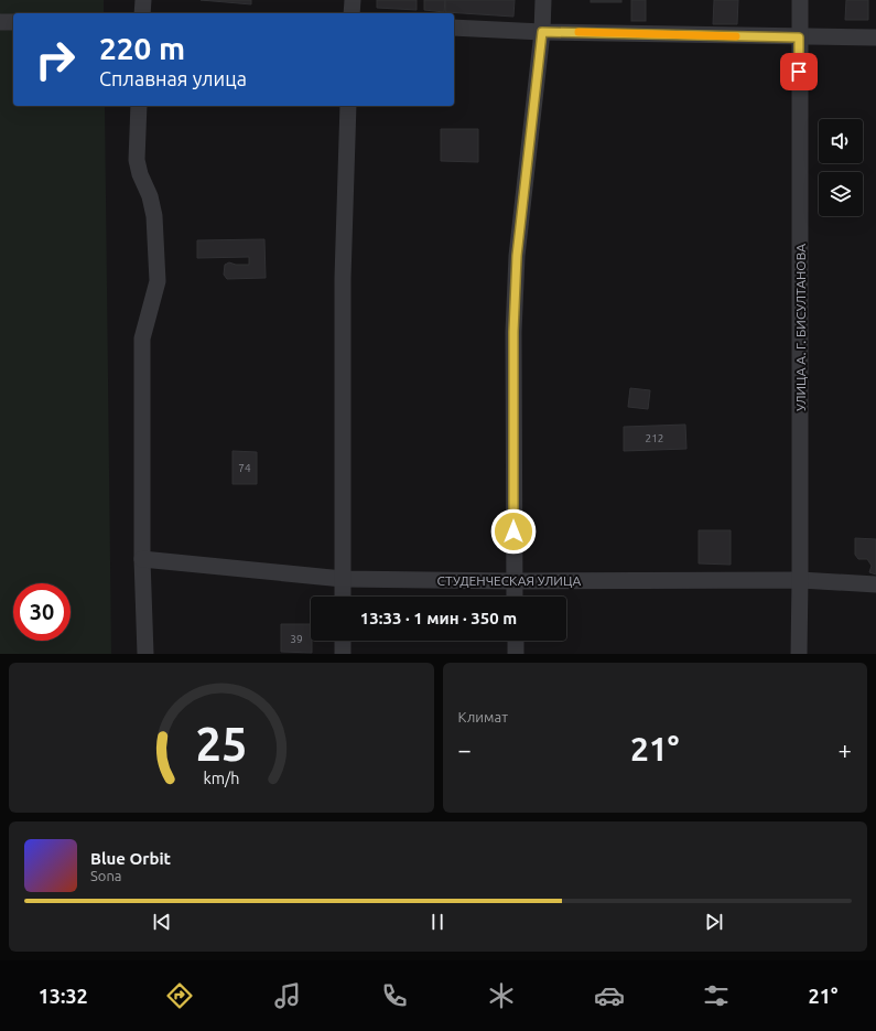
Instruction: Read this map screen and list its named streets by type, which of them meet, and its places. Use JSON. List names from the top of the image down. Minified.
{"streets":{"street":["УЛИЦА А. Г. БИСУЛТАНОВА","СТУДЕНЧЕСКАЯ УЛИЦА"]},"crossings":[["УЛИЦА А. Г. БИСУЛТАНОВА","СТУДЕНЧЕСКАЯ УЛИЦА"]],"house_numbers":["212","74","39"],"page":{"turn":["220 m","Сплавная улица"],"limit":"30","trip":"13:33 · 1 мин · 350 m","tile":"Климат","heat":["−","21°","+"],"song":["Blue Orbit","Sona"],"tabs":["13:32","21°"],"gauge":["25","km/h"]}}
